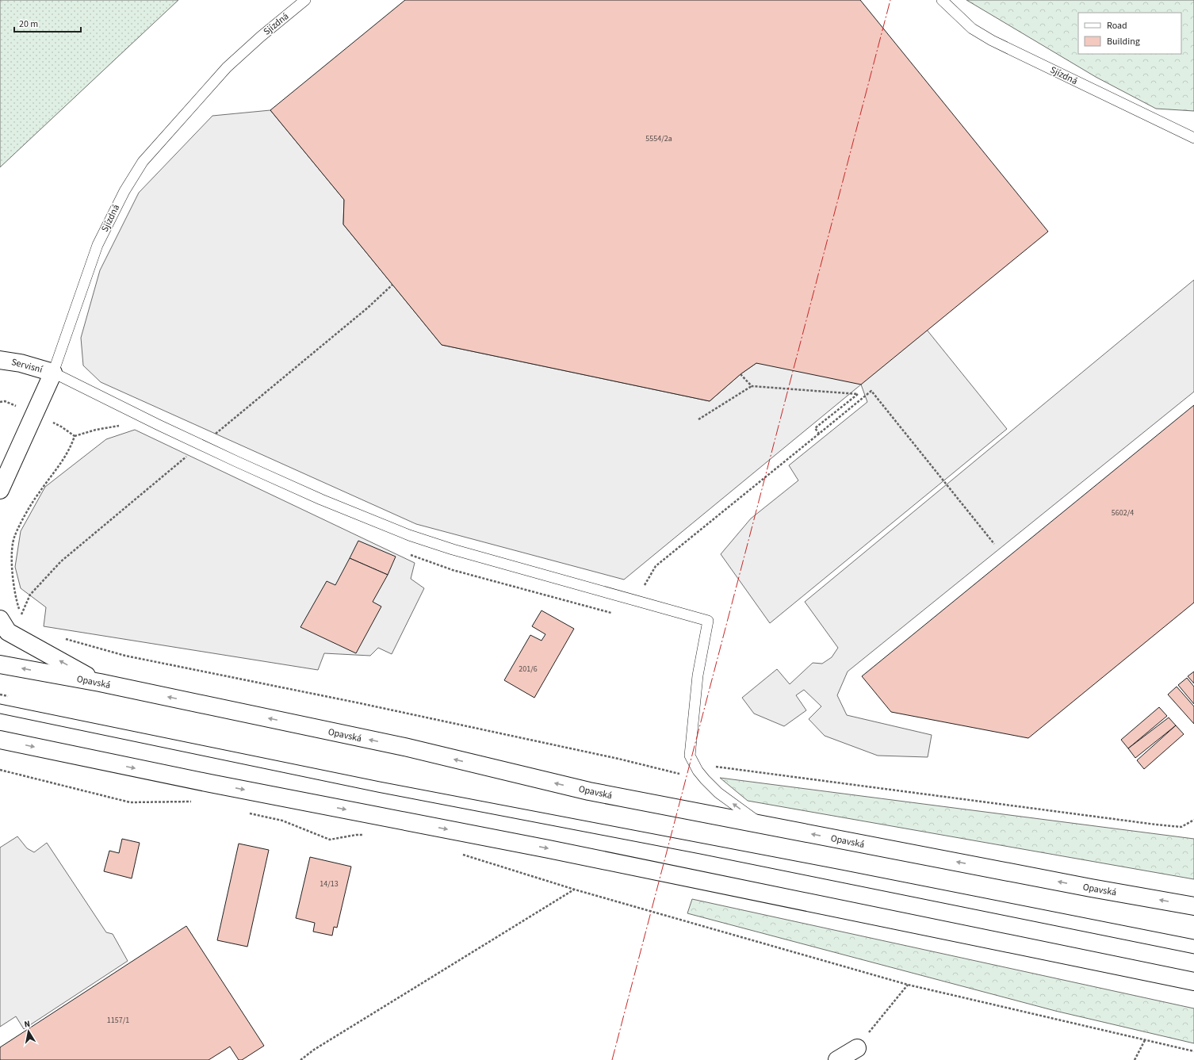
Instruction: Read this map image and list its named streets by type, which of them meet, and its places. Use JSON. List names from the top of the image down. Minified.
{"streets":{"main road":["Sjízdná","Servisní","Opavská"]},"crossings":[["Sjízdná","Servisní"]],"house_numbers":["5554/2a","5602/4","201/6","14/13","1157/1"],"legend":["Road","Building"],"scale_bar":"20 m","north":"top"}
